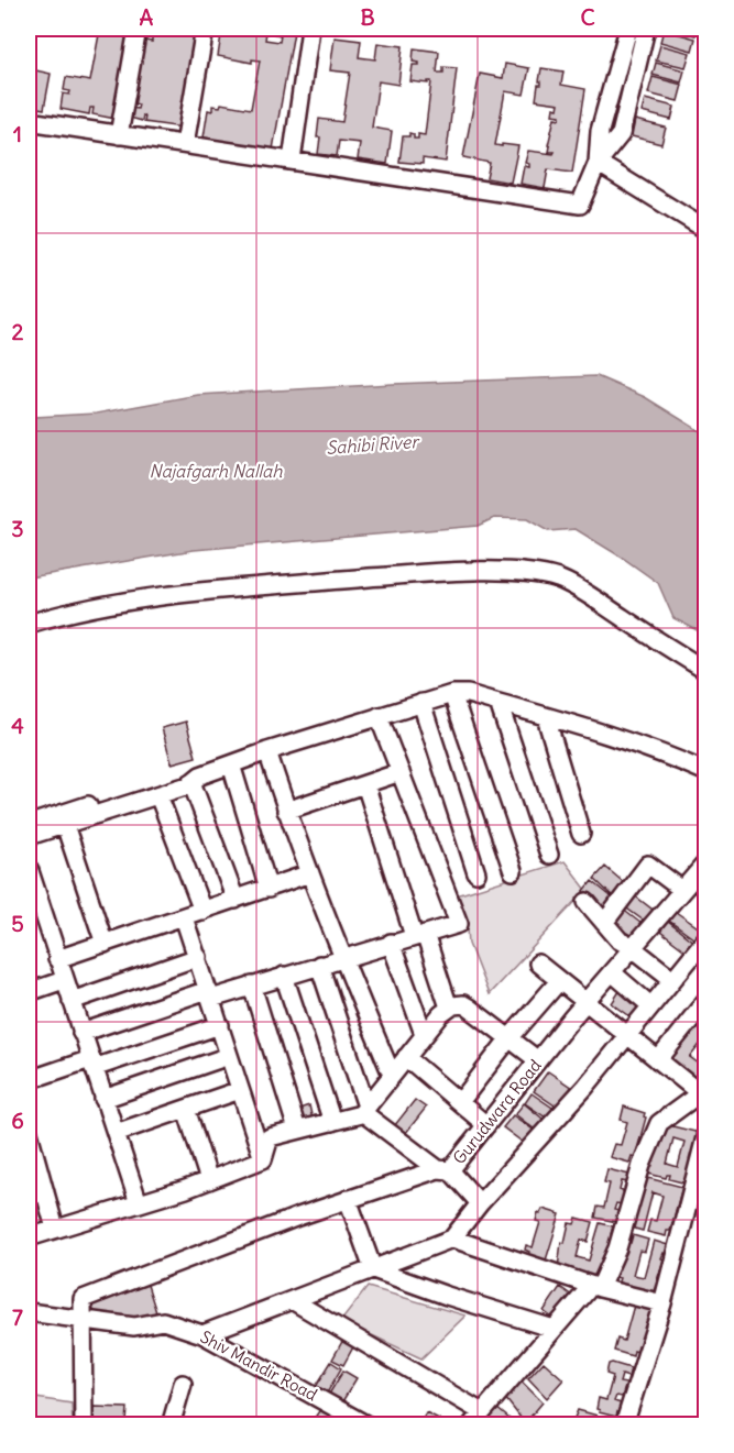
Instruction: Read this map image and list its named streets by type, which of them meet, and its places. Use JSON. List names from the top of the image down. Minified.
{"streets":{"street":["Gurudwara Road","Shiv Mandir Road"]},"crossings":[["Gurudwara Road","Shiv Mandir Road"]],"water":["Sahibi River","Najafgarh Nallah"],"grid":{"columns":["A","B","C"],"rows":["1","2","3","4","5","6","7"]}}
